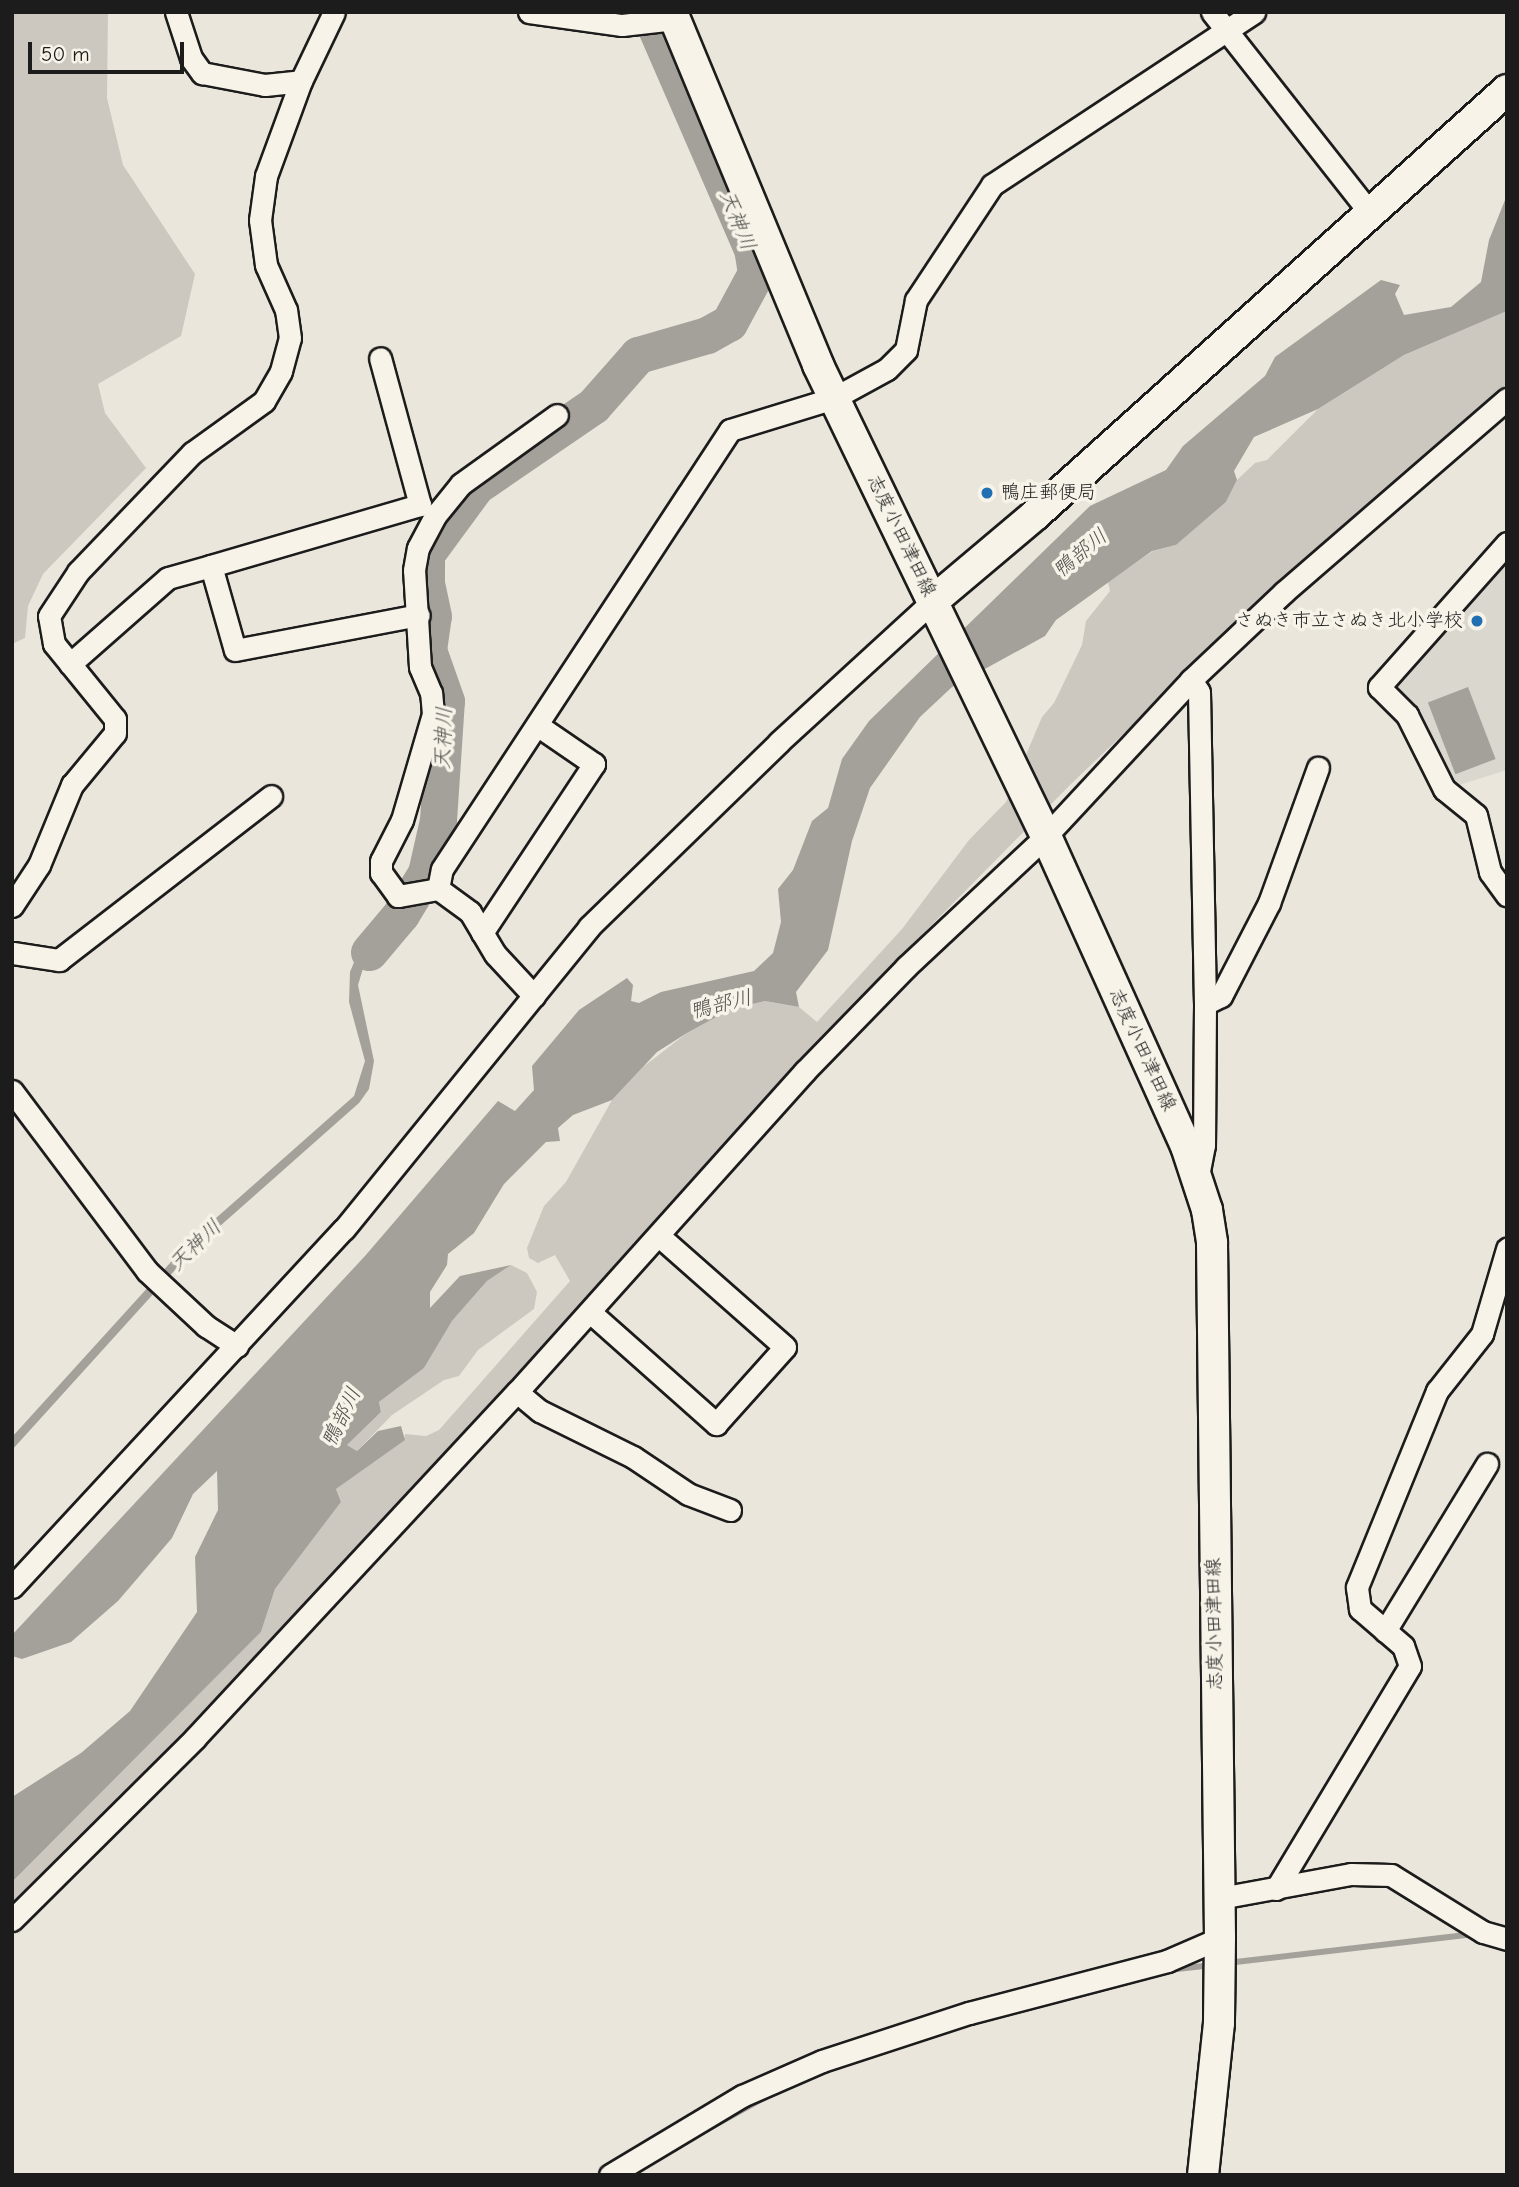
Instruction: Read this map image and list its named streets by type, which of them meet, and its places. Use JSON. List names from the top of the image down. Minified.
{"streets":{"main road":["志度小田津田線"]},"water":["天神川","鴨部川"],"places":["鴨庄郵便局","さぬき市立さぬき北小学校"],"scale_bar":"50 m"}
